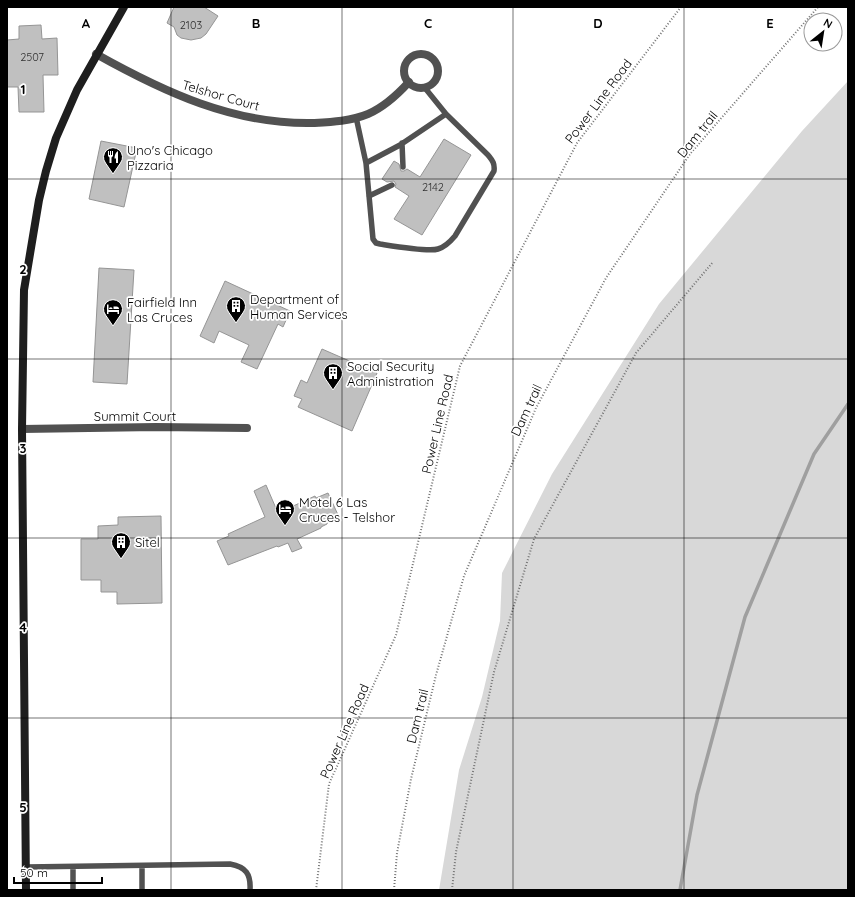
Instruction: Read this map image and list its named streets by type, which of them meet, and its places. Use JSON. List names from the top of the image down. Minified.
{"streets":{"street":["Telshor Court","Summit Court"],"path":["Power Line Road","Dam trail"]},"places":{"restaurant":["Uno's Chicago Pizzaria"],"building":["Department of Human Services","Social Security Administration","Sitel"],"hotel":["Fairfield Inn Las Cruces","Motel 6 Las Cruces - Telshor"]},"house_numbers":["2103","2507","2142"],"scale_bar":"50 m","north":"top right","grid":{"columns":["A","B","C","D","E"],"rows":["1","2","3","4","5"]}}
